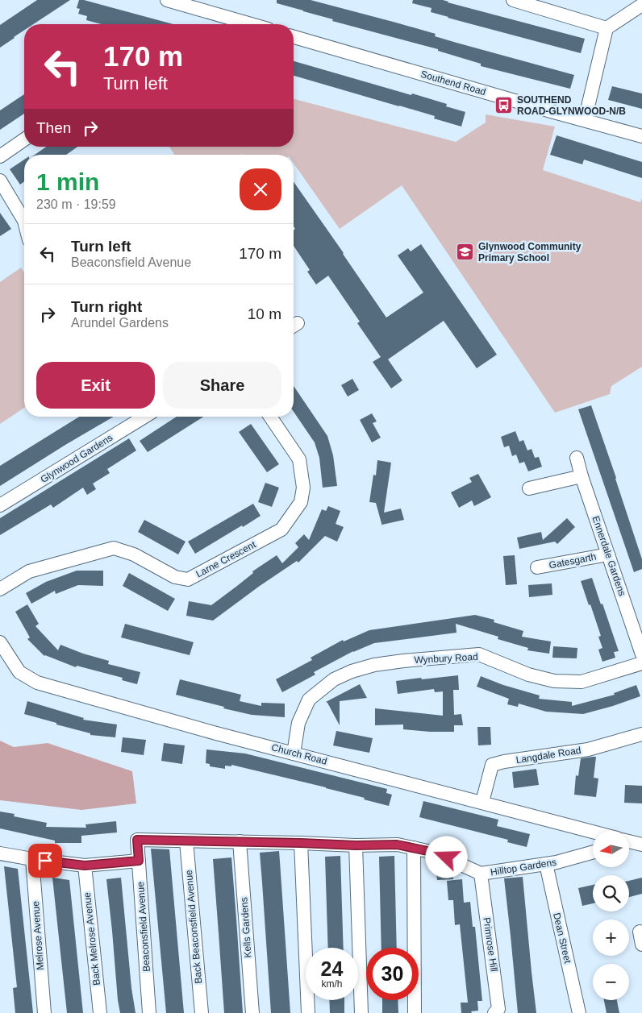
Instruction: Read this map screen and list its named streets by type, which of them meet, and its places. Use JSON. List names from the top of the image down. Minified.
{"streets":{"street":["Southend Road","Glynwood Gardens","Ennerdale Gardens","Larne Crescent","Gatesgarth","Wynbury Road","Church Road","Langdale Road","Hilltop Gardens","Beaconsfield Avenue","Back Beaconsfield Avenue","Kells Gardens","Melrose Avenue","Dean Street","Back Melrose Avenue","Primrose Hill"]},"crossings":[["Ennerdale Gardens","Gatesgarth"],["Wynbury Road","Church Road"],["Church Road","Langdale Road"],["Hilltop Gardens","Beaconsfield Avenue"],["Hilltop Gardens","Back Beaconsfield Avenue"],["Hilltop Gardens","Kells Gardens"],["Hilltop Gardens","Dean Street"],["Hilltop Gardens","Primrose Hill"]],"places":{"bus stop":["SOUTHEND ROAD-GLYNWOOD-N/B"],"school or university":["Glynwood Community Primary School"]},"north":"left","page":{"turn":["170 m","Turn left"],"then":"Then","heading":["1 min","230 m · 19:59"],"list":[{"name":"Turn left","note":"Beaconsfield Avenue","value":"170 m"},{"name":"Turn right","note":"Arundel Gardens","value":"10 m"}],"buttons":["Exit","Share"],"map_buttons":["+","−"],"speed":"24 km/h","limit":"30"}}
